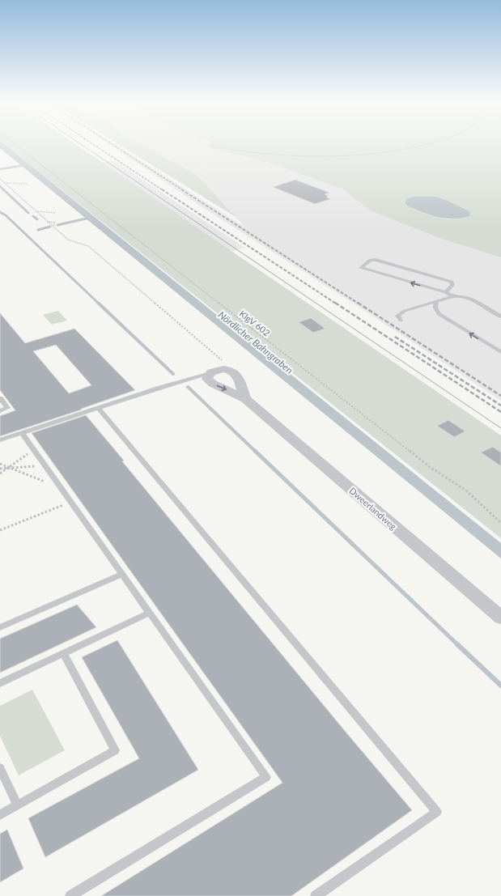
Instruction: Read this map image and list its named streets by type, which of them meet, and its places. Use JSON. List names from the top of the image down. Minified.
{"streets":{"street":["Dweerlandweg"],"path":["KlgV 602"]},"water":["Nördlicher Bahngraben"]}
